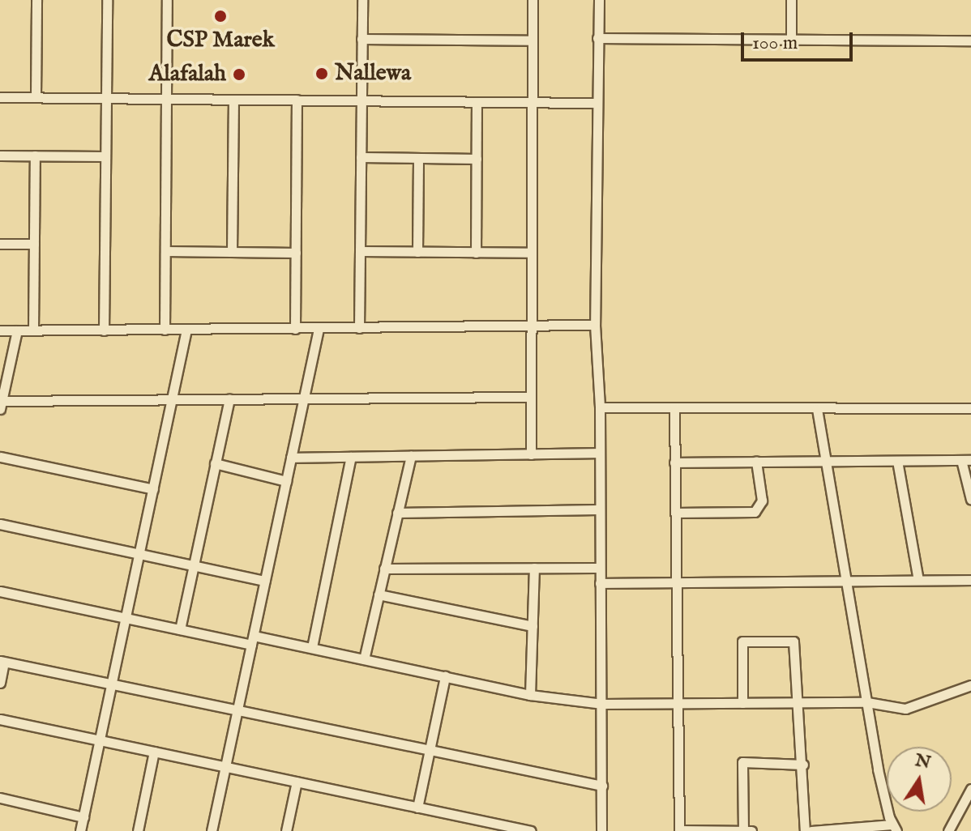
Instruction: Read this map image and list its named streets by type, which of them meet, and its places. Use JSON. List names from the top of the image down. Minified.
{"places":["CSP Marek","Nallewa","Alafalah"],"scale_bar":"100 m","north":"top"}
